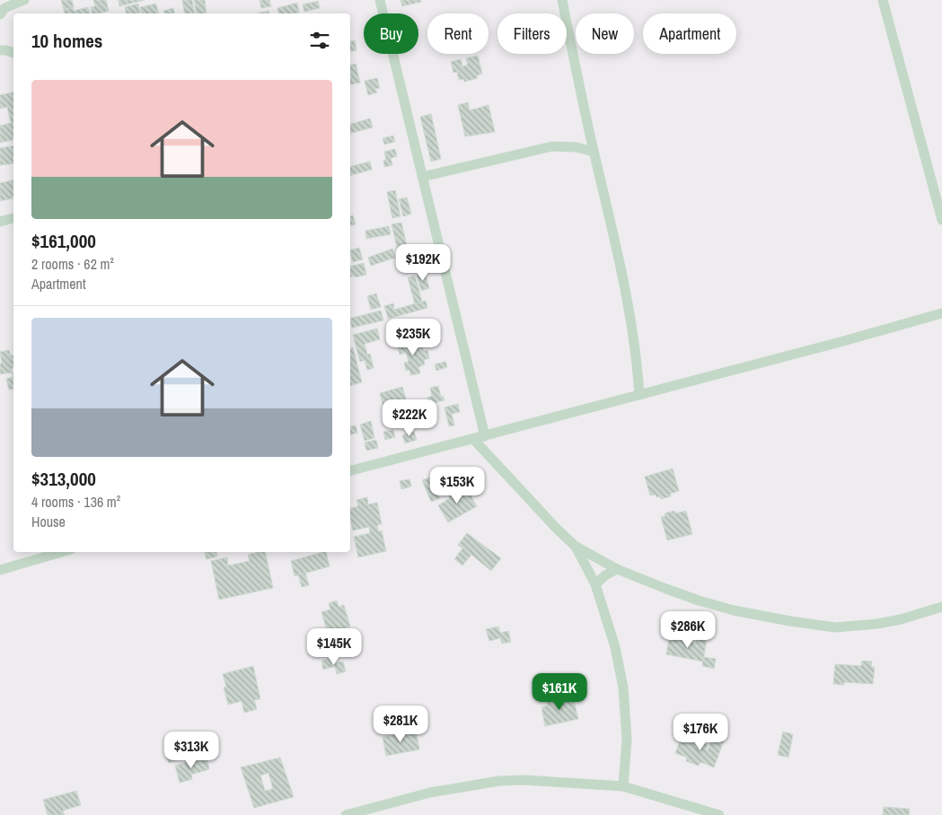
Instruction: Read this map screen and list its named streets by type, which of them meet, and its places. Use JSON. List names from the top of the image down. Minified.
{"page":{"chip":["Buy","Rent","Filters","New","Apartment"],"heading":"10 homes","list":[{"name":"$161,000","note":"2 rooms · 62 m² · Apartment"},{"name":"$313,000","note":"4 rooms · 136 m² · House"}],"price":["$192K","$235K","$222K","$153K","$286K","$145K","$161K","$281K","$176K","$313K"]}}
